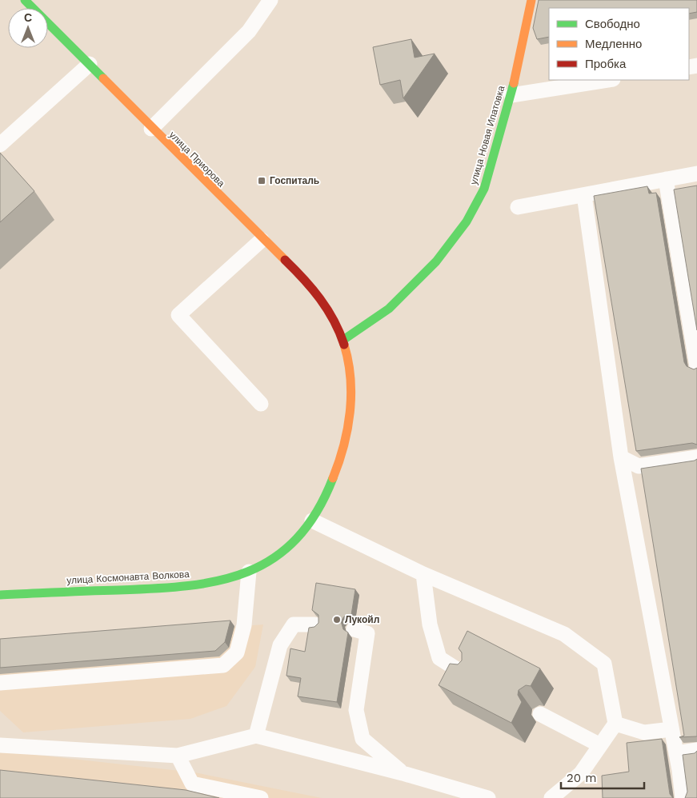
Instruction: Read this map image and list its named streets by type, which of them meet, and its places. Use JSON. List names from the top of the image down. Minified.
{"streets":{"street":["улица Новая Ипатовка","улица Приорова","улица Космонавта Волкова"]},"crossings":[["улица Новая Ипатовка","улица Приорова"],["улица Новая Ипатовка","улица Космонавта Волкова"],["улица Приорова","улица Космонавта Волкова"]],"places":{"transit":["Госпиталь"],"other":["Лукойл"]},"legend":["Свободно","Медленно","Пробка"],"scale_bar":"20 m","north":"top"}
